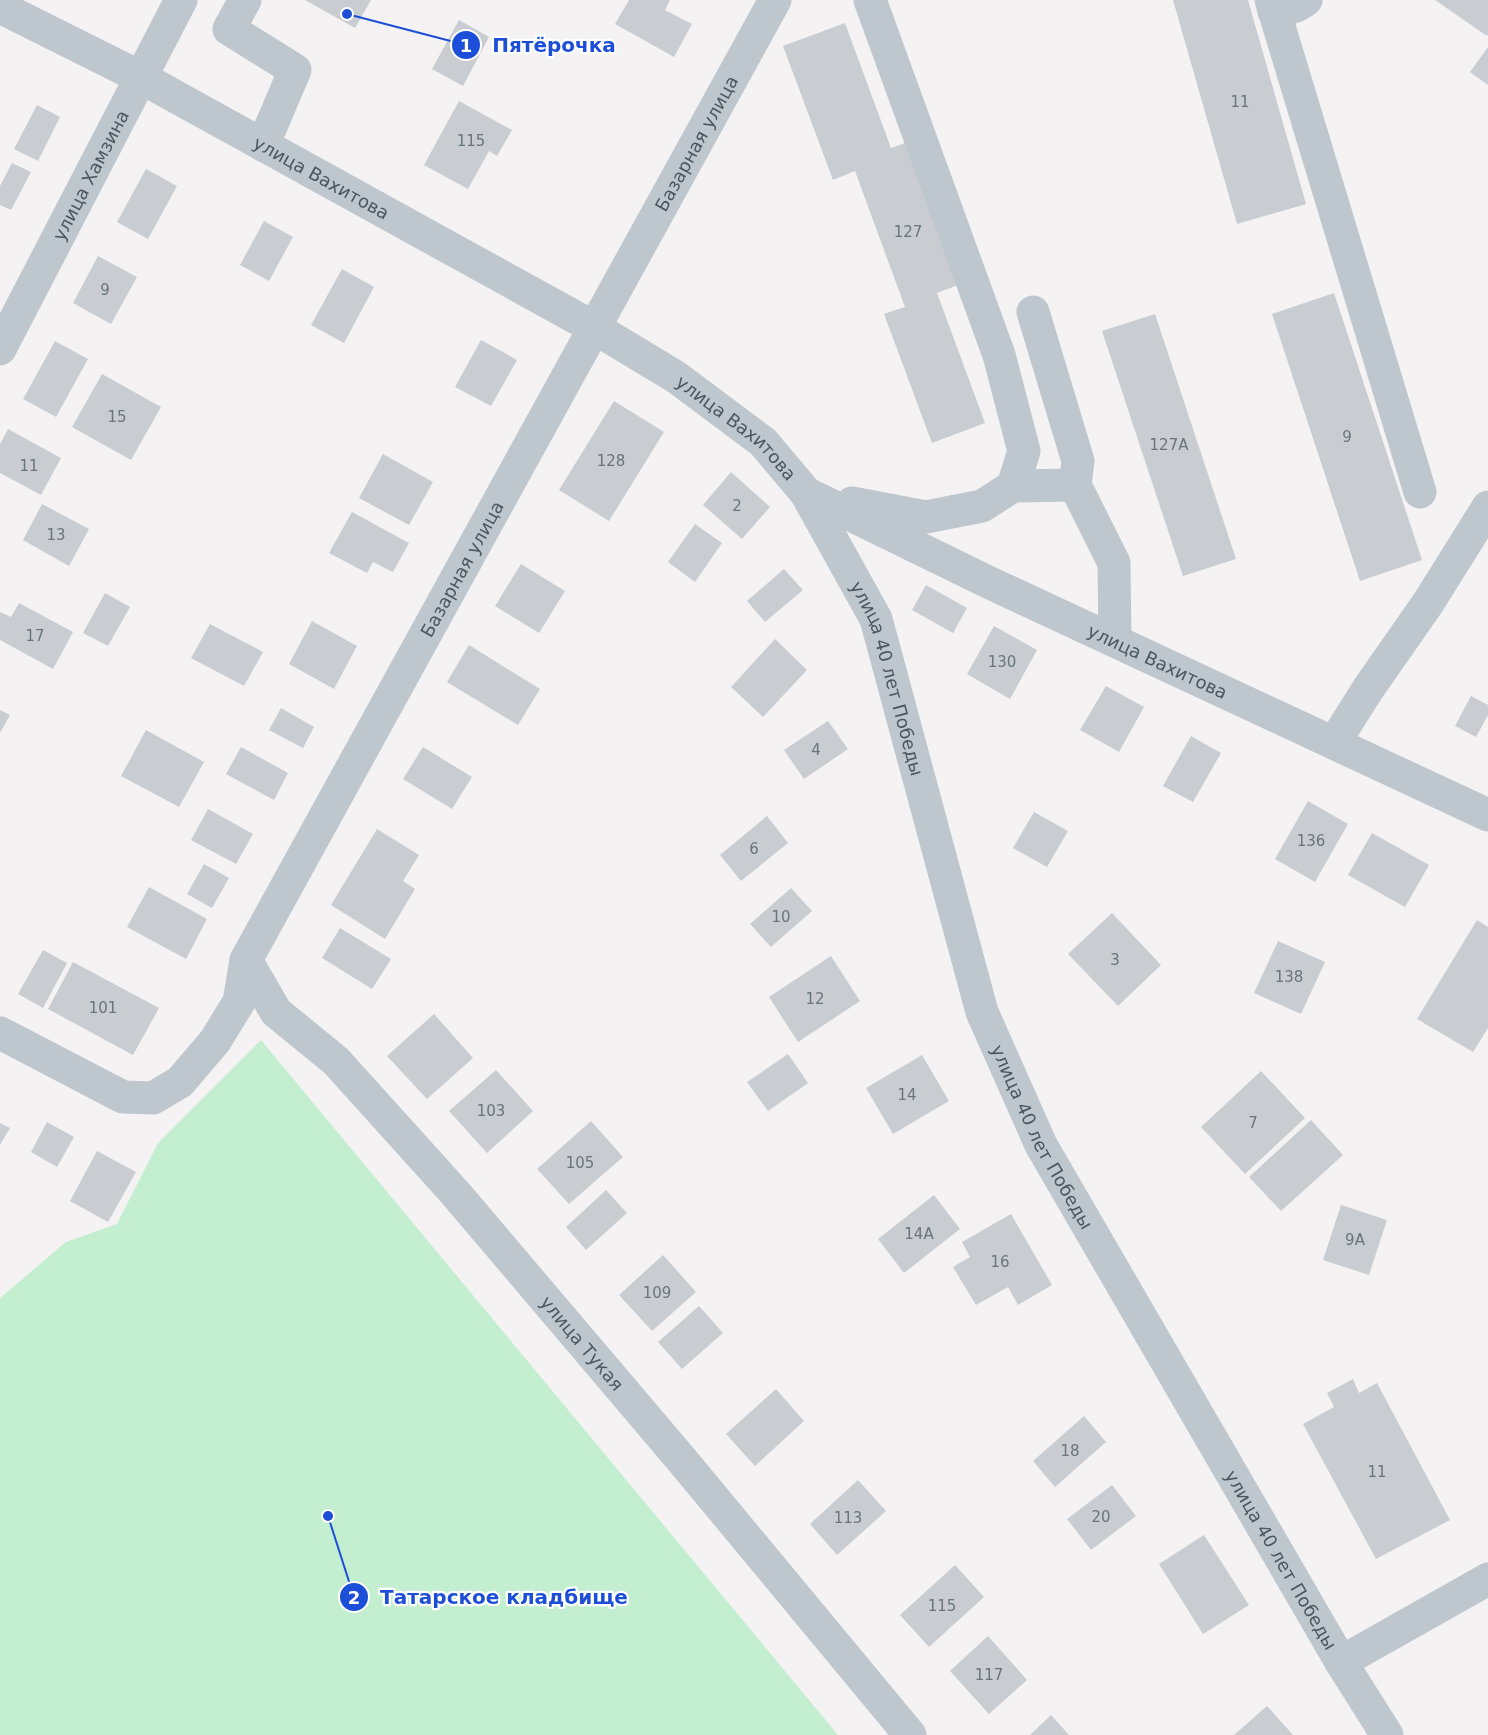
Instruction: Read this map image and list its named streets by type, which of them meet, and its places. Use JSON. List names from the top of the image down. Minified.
{"streets":{"street":["Базарная улица","улица Хамзина","улица Вахитова","улица 40 лет Победы","улица Тукая"]},"crossings":[["Базарная улица","улица Вахитова"],["Базарная улица","улица Тукая"],["улица Хамзина","улица Вахитова"],["улица Вахитова","улица 40 лет Победы"]],"places":["Пятёрочка","Татарское кладбище"],"house_numbers":["11","115","127","9","15","9","127А","128","11","2","13","17","130","4","136","6","10","3","138","12","101","14","103","7","105","14А","9А","16","109","18","11","20","113","115","117"]}
